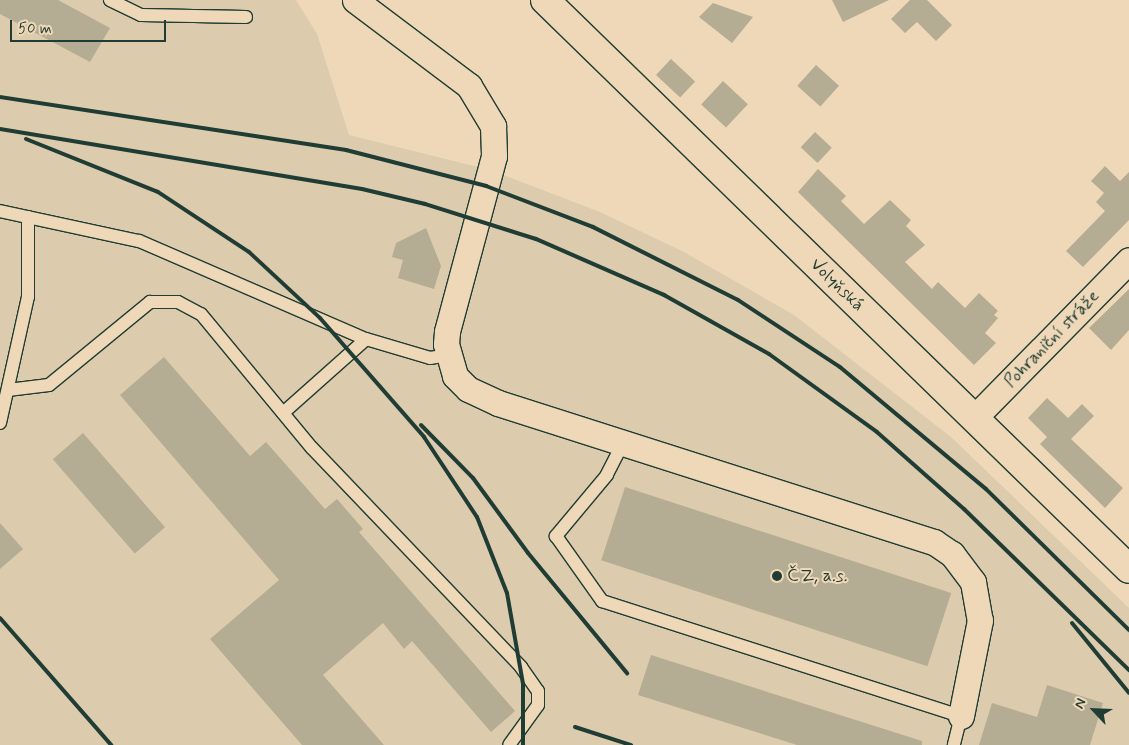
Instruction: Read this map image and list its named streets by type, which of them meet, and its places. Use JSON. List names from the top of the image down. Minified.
{"streets":{"main road":["Volyňská"],"street":["Pohraniční stráže"]},"crossings":[["Volyňská","Pohraniční stráže"]],"places":["ČZ, a.s."],"scale_bar":"50 m","north":"top left"}
